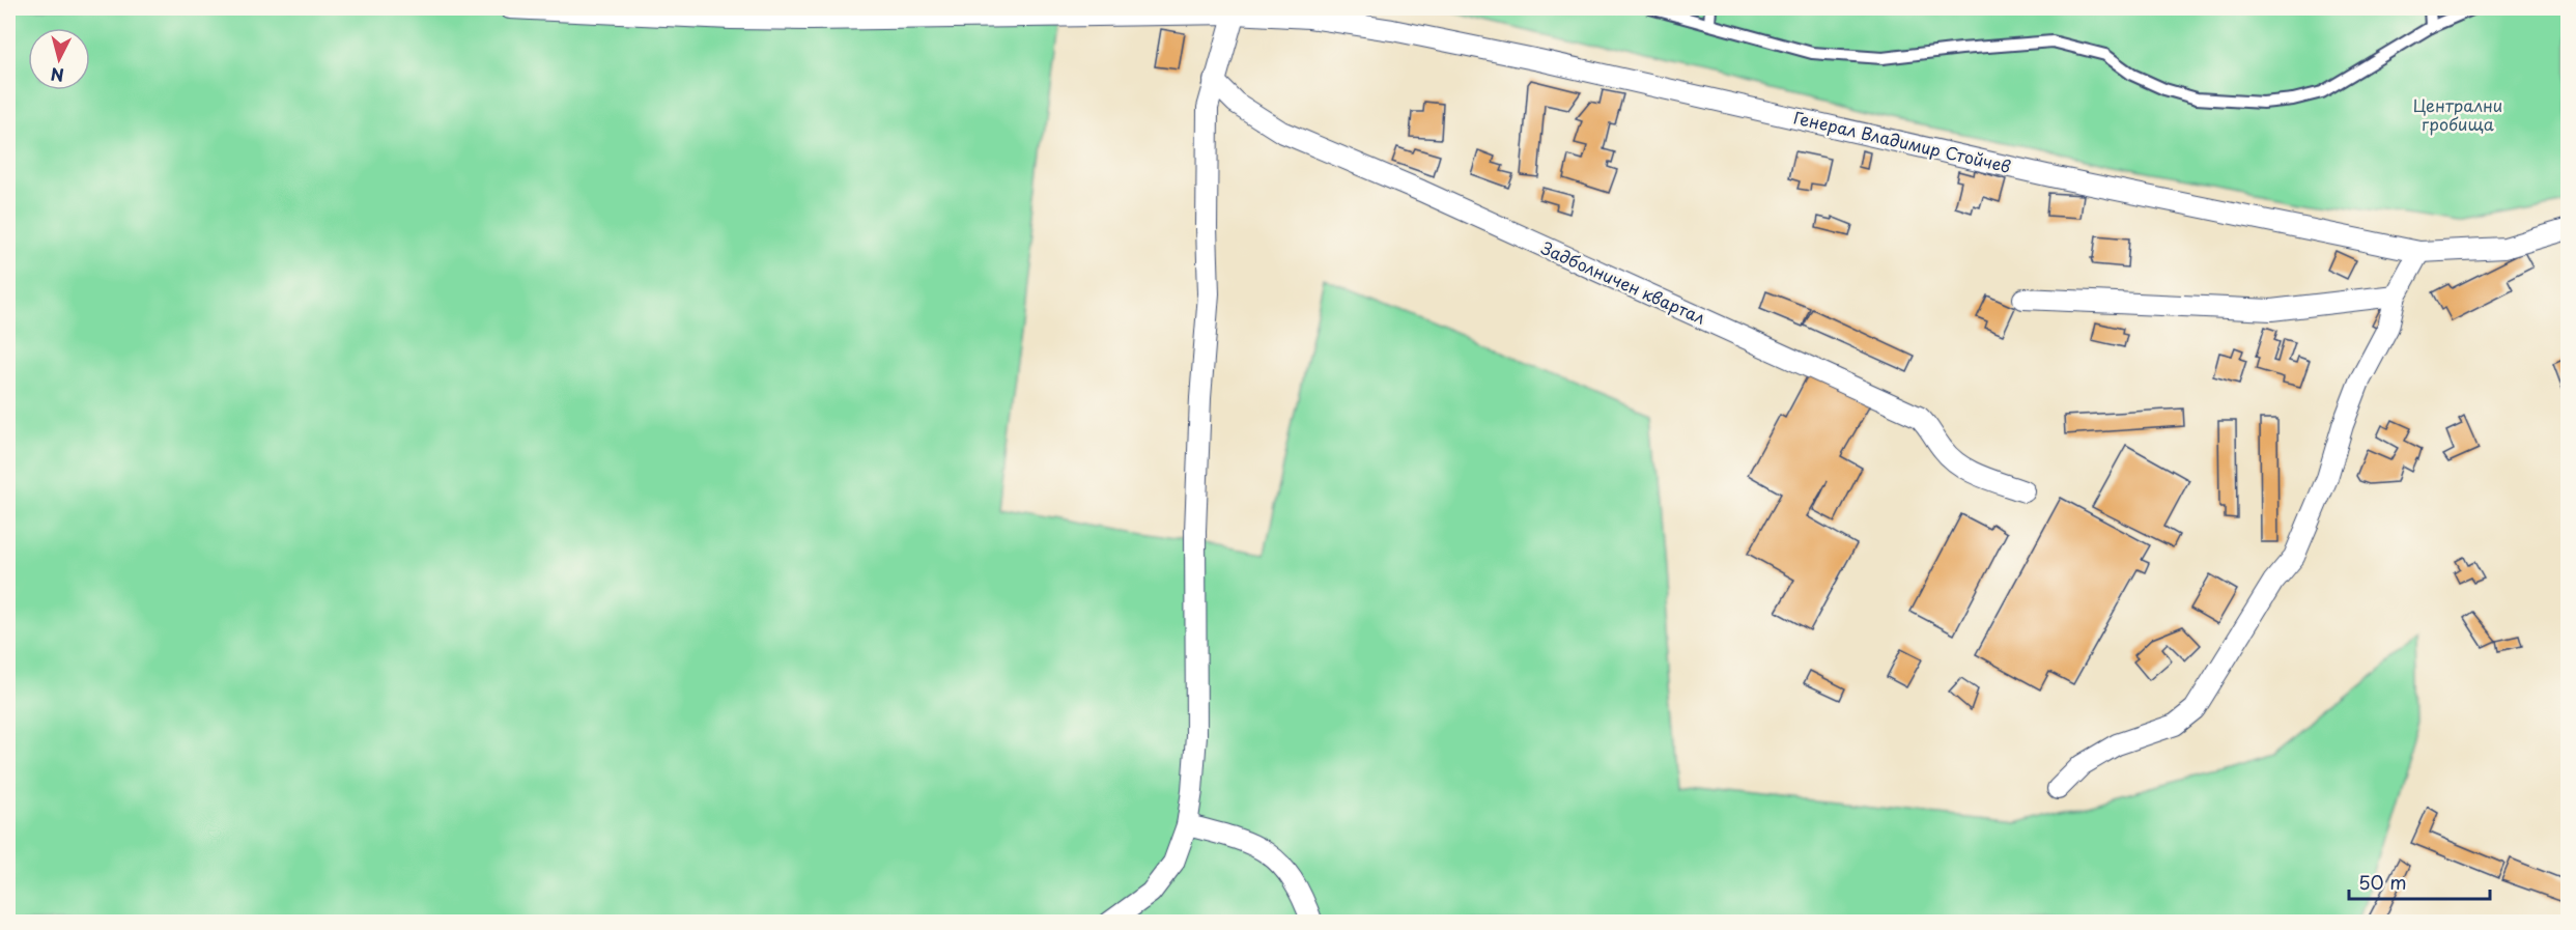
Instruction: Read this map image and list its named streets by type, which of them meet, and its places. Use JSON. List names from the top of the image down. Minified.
{"streets":{"street":["Генерал Владимир Стойчев","Задболничен квартал"]},"parks":["Централни гробища"],"scale_bar":"50 m","north":"bottom"}
